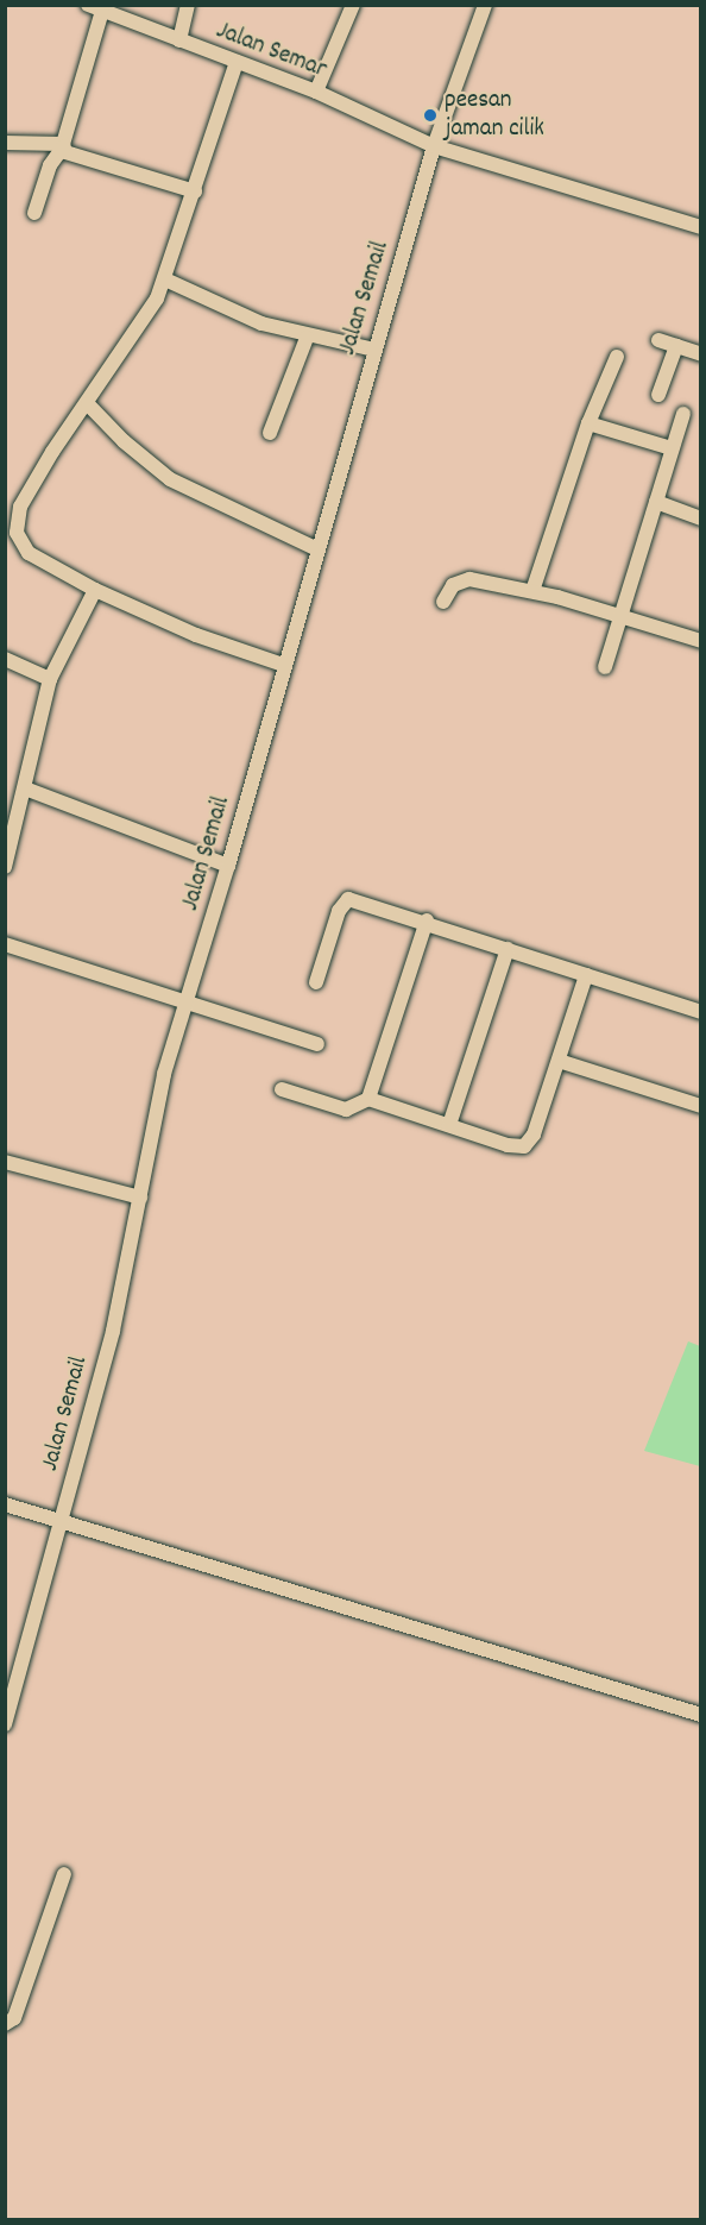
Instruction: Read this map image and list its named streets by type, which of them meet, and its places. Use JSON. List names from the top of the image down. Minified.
{"streets":{"street":["Jalan Semar","Jalan Semail"]},"crossings":[["Jalan Semar","Jalan Semail"]],"places":["peesan jaman cilik"]}
